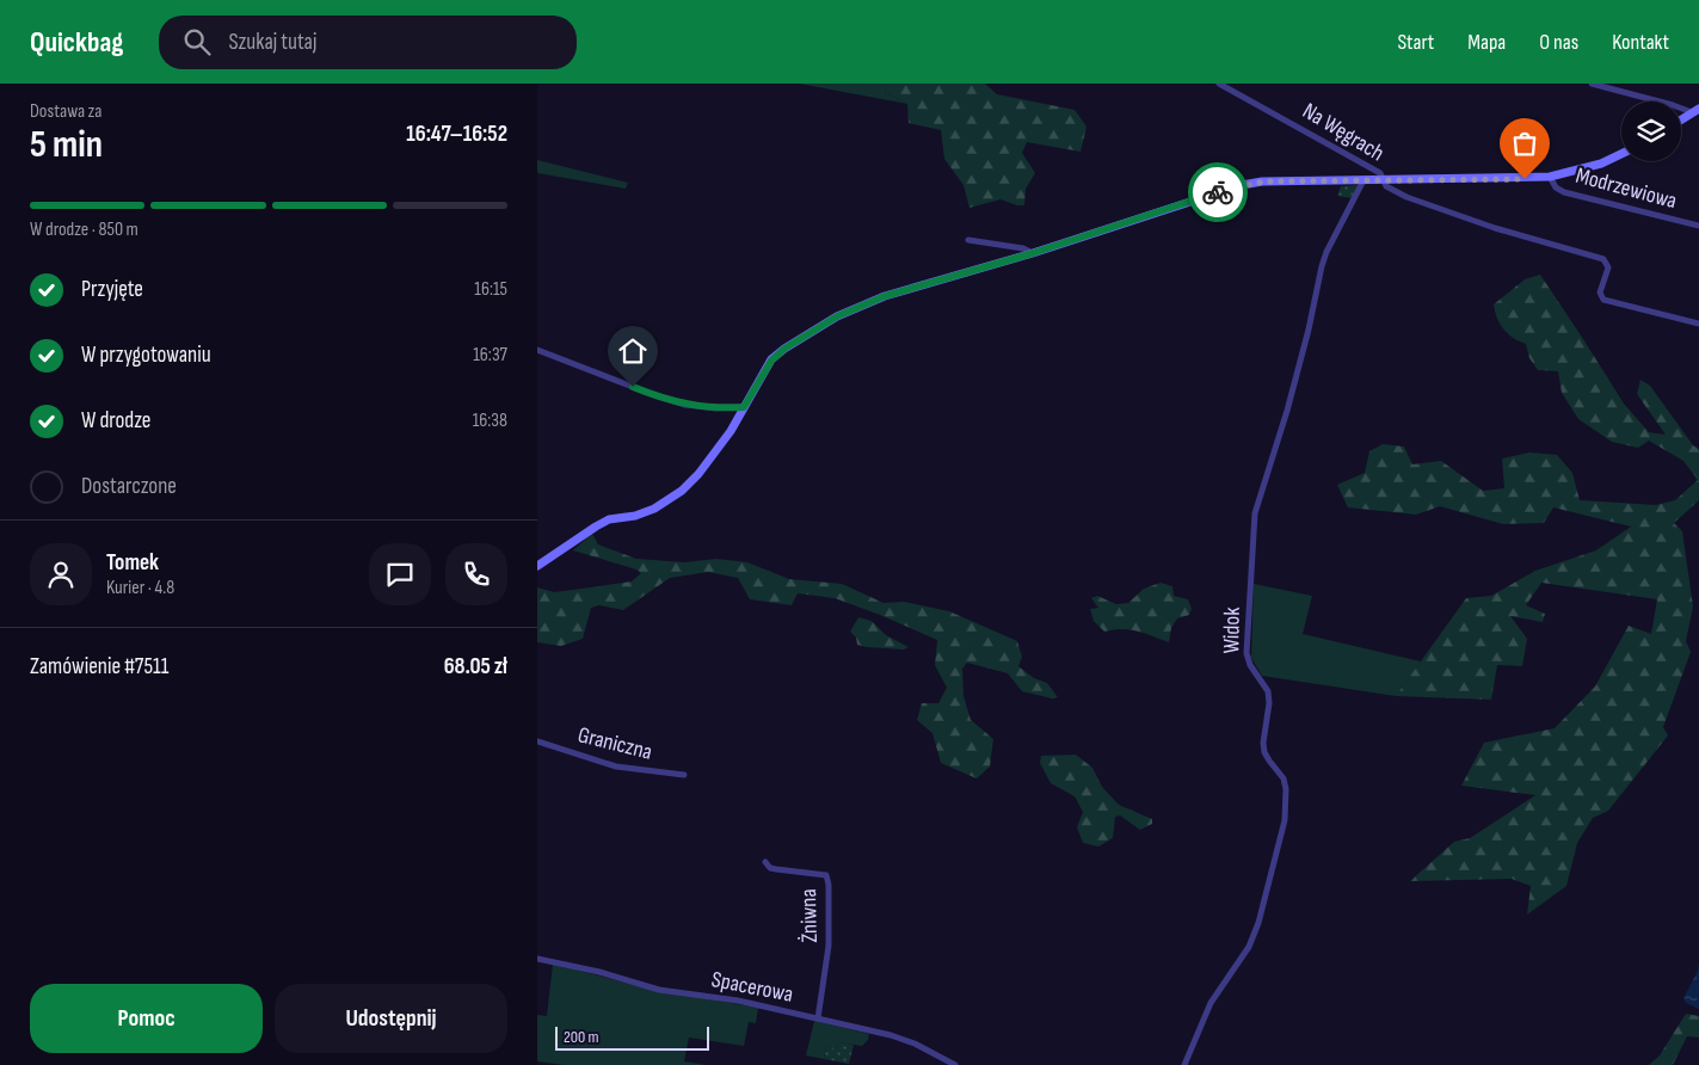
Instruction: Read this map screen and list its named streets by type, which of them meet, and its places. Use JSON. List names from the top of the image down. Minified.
{"streets":{"street":["Na Węgrach","Modrzewiowa","Widok","Graniczna","Żniwna","Spacerowa"]},"crossings":[["Żniwna","Spacerowa"]],"scale_bar":"200 m","page":{"header":"Quickbag","search":"Szukaj tutaj","nav":["Start","Mapa","O nas","Kontakt"],"heading":["5 min","Dostawa za","16:47–16:52"],"panel":["Tomek","Kurier · 4.8","Zamówienie #7511","68.05 zł"],"bar":"W drodze · 850 m","list":[["Przyjęte","16:15"],["W przygotowaniu","16:37"],["W drodze","16:38"],"Dostarczone"],"buttons":["Pomoc","Udostępnij"],"scale":"200 m"}}
